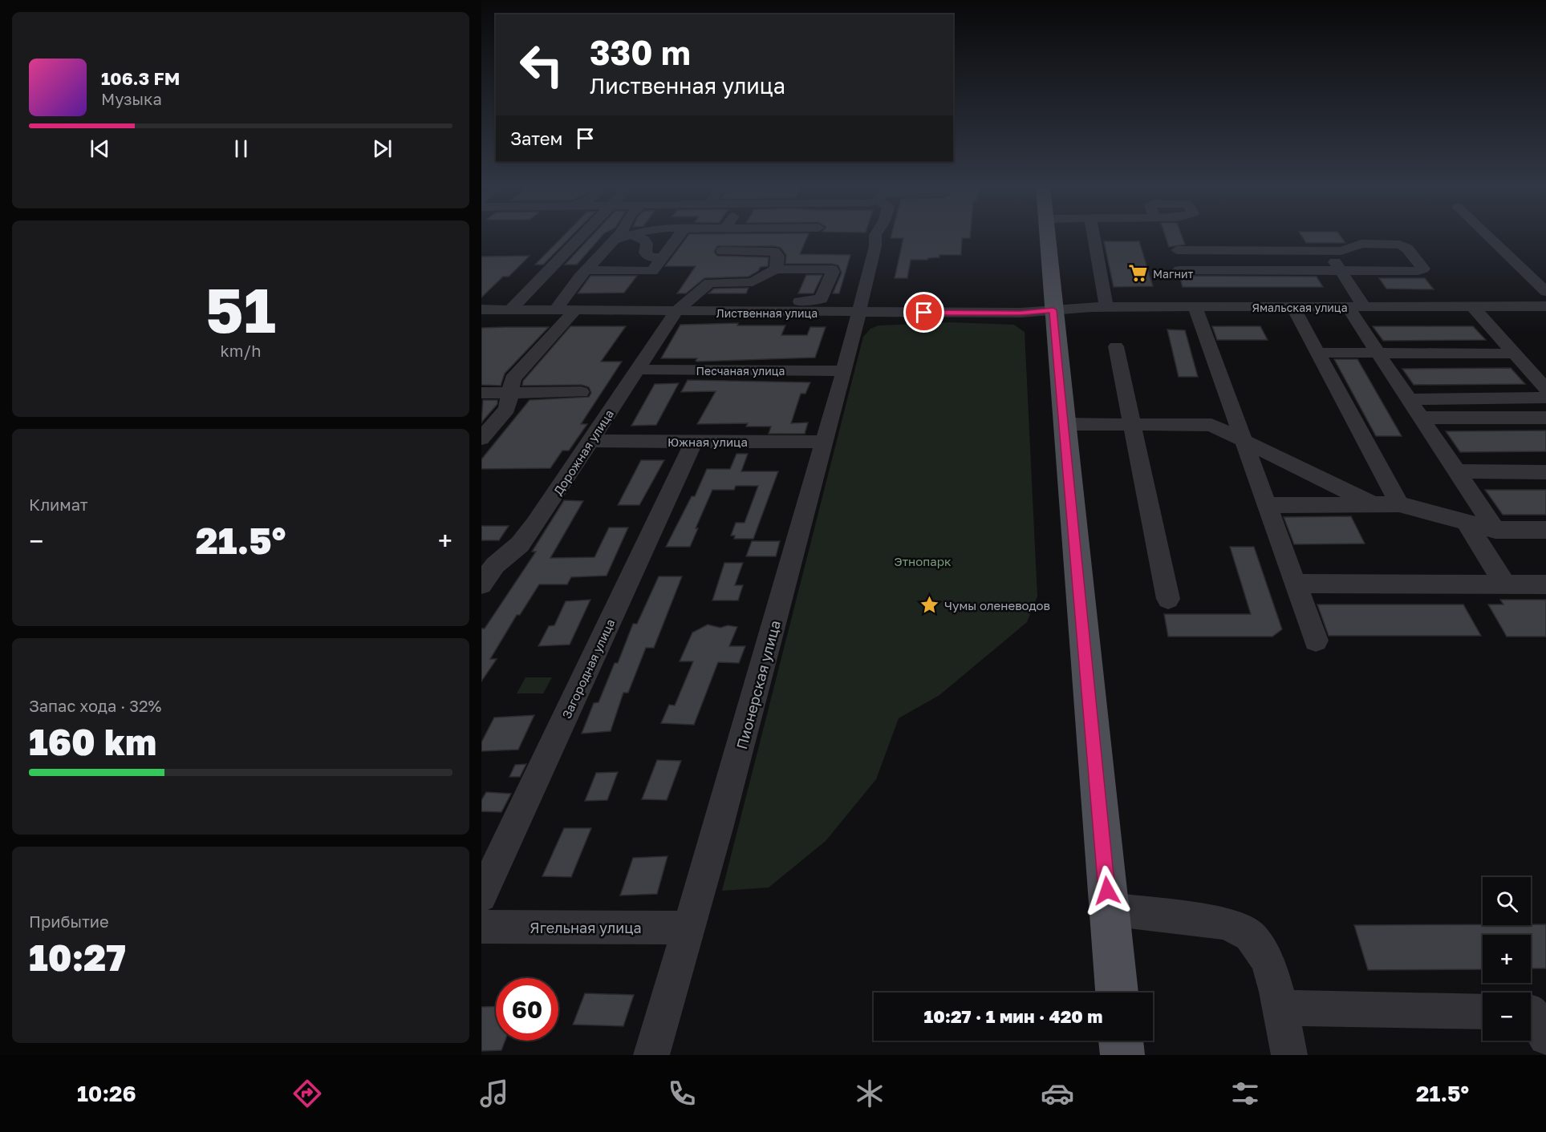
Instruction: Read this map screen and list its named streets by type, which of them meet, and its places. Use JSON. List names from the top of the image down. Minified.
{"streets":{"street":["Ямальская улица","Лиственная улица","Песчаная улица","Южная улица","Дорожная улица","Загородная улица","Пионерская улица","Ягельная улица"]},"crossings":[["Ямальская улица","Лиственная улица"],["Лиственная улица","Дорожная улица"],["Лиственная улица","Пионерская улица"],["Песчаная улица","Дорожная улица"],["Песчаная улица","Пионерская улица"],["Южная улица","Дорожная улица"],["Южная улица","Загородная улица"],["Южная улица","Пионерская улица"],["Пионерская улица","Ягельная улица"]],"parks":["Этнопарк"],"places":{"supermarket":["Магнит"],"place":["Чумы оленеводов"]},"page":{"turn":["330 m","Лиственная улица"],"song":["106.3 FM","Музыка"],"then":"Затем","tile":[["51","km/h"],"Климат",["Запас хода · 32%","160 km"],["Прибытие","10:27"]],"heat":["−","21.5°","+"],"map_buttons":["+","−"],"limit":"60","trip":"10:27 · 1 мин · 420 m","tabs":["10:26","21.5°"]}}
